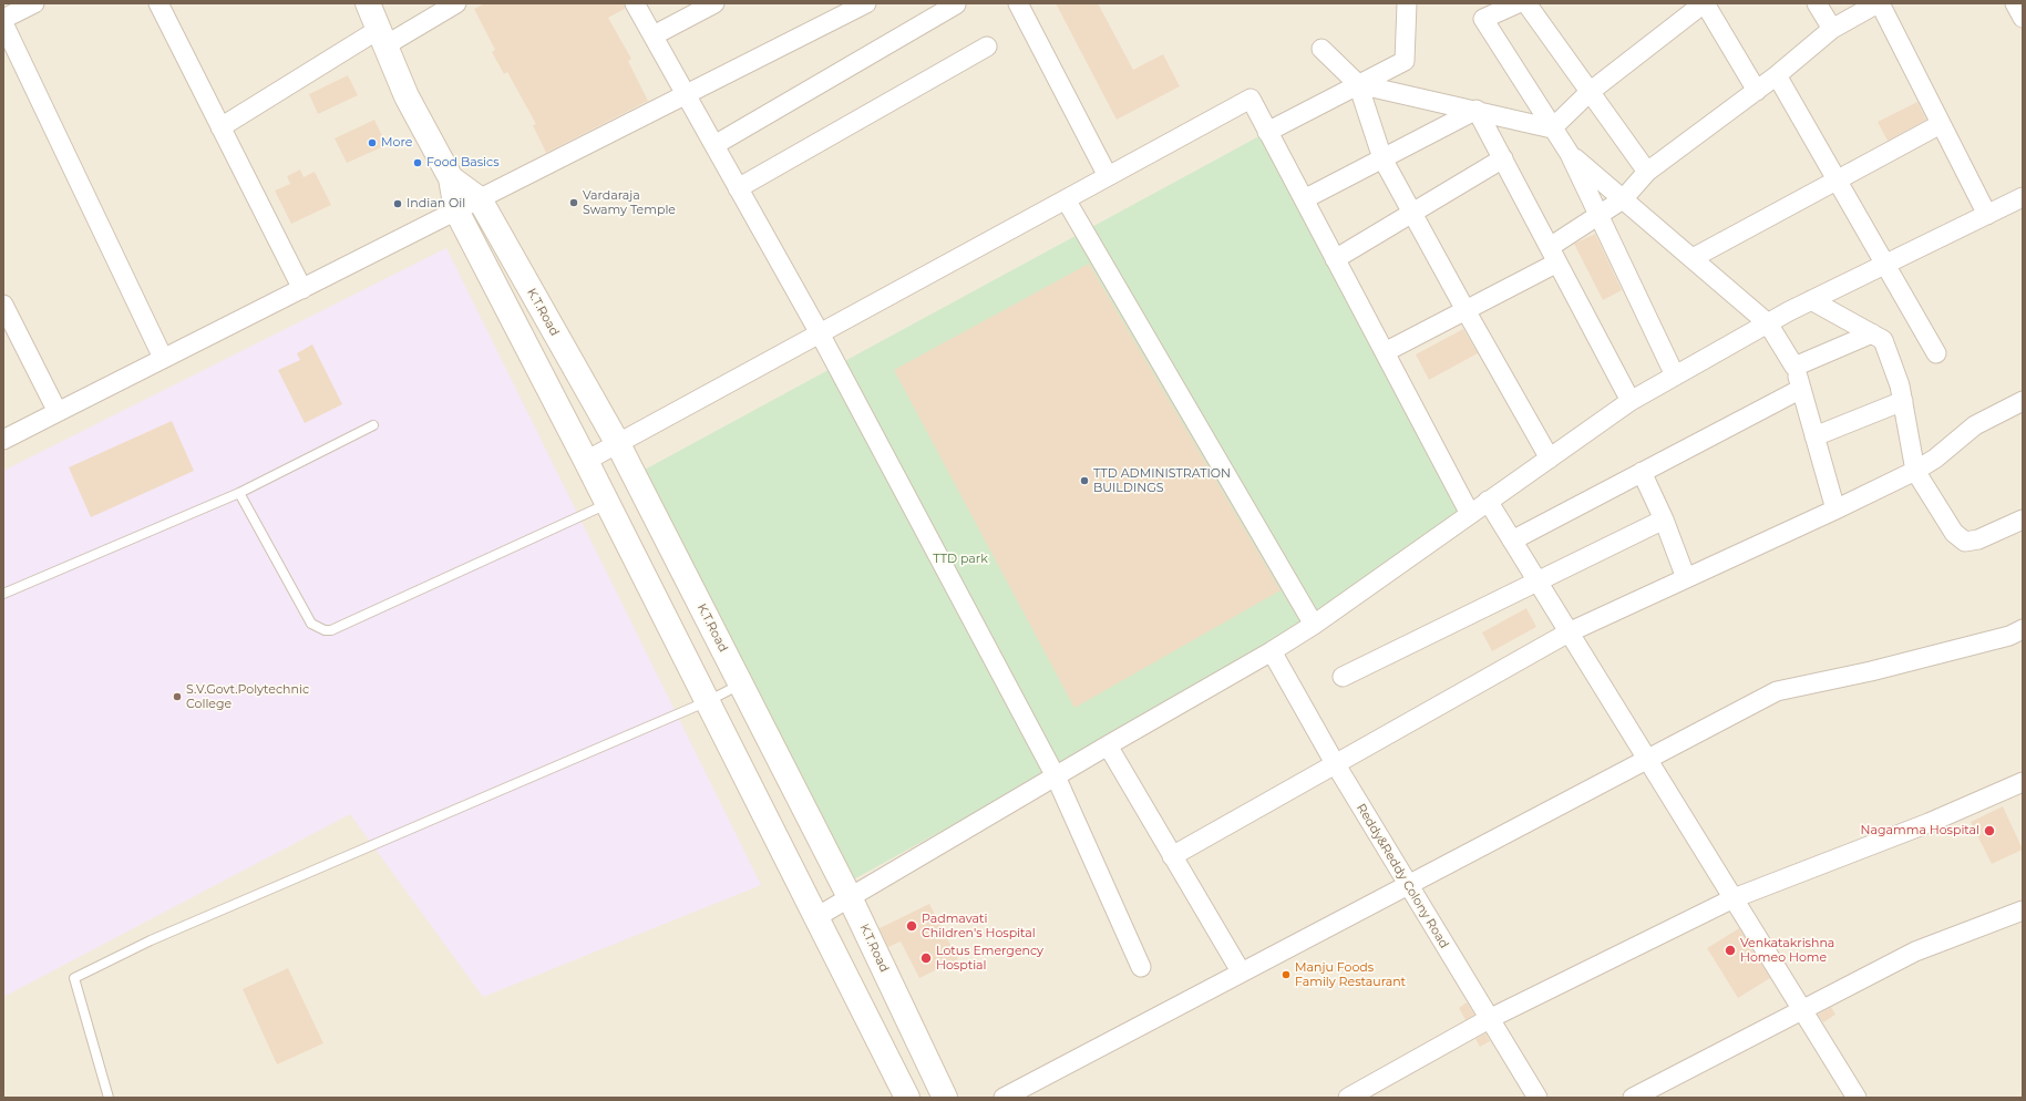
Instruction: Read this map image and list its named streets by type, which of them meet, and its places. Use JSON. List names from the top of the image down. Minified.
{"streets":{"main road":["K.T.Road"],"street":["Reddy&Reddy Colony Road"]},"parks":["TTD park"],"places":["More","Food Basics","Vardaraja Swamy Temple","Indian Oil","TTD ADMINISTRATION BUILDINGS","S.V.Govt.Polytechnic College","Nagamma Hospital","Padmavati Children's Hospital","Venkatakrishna Homeo Home","Lotus Emergency Hosptial","Manju Foods Family Restaurant"]}
